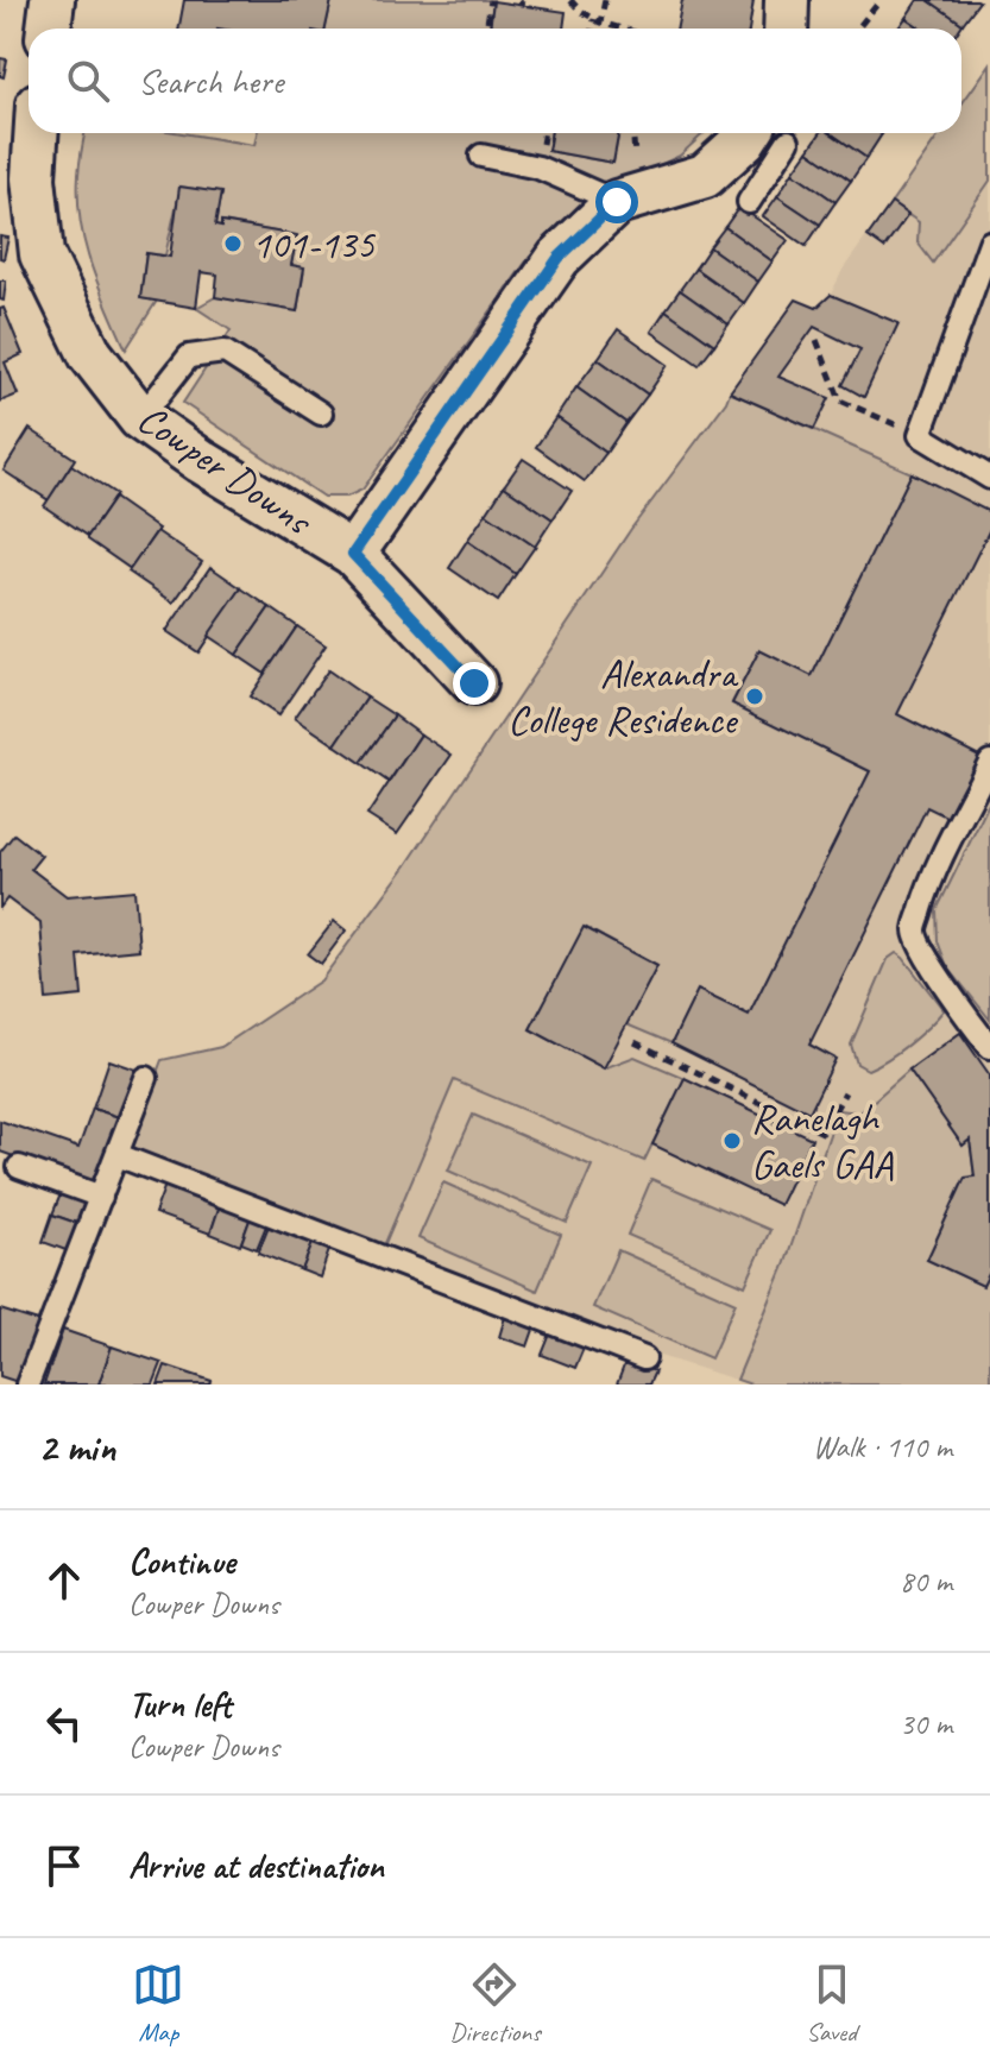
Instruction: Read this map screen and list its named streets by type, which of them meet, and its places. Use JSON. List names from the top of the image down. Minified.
{"streets":{"street":["Cowper Downs"]},"places":["101-135","Alexandra College Residence","Ranelagh Gaels GAA"],"page":{"search":"Search here","heading":["2 min","Walk · 110 m"],"list":[["Continue","Cowper Downs","80 m"],["Turn left","Cowper Downs","30 m"],"Arrive at destination"],"nav":["Map","Directions","Saved"]}}
